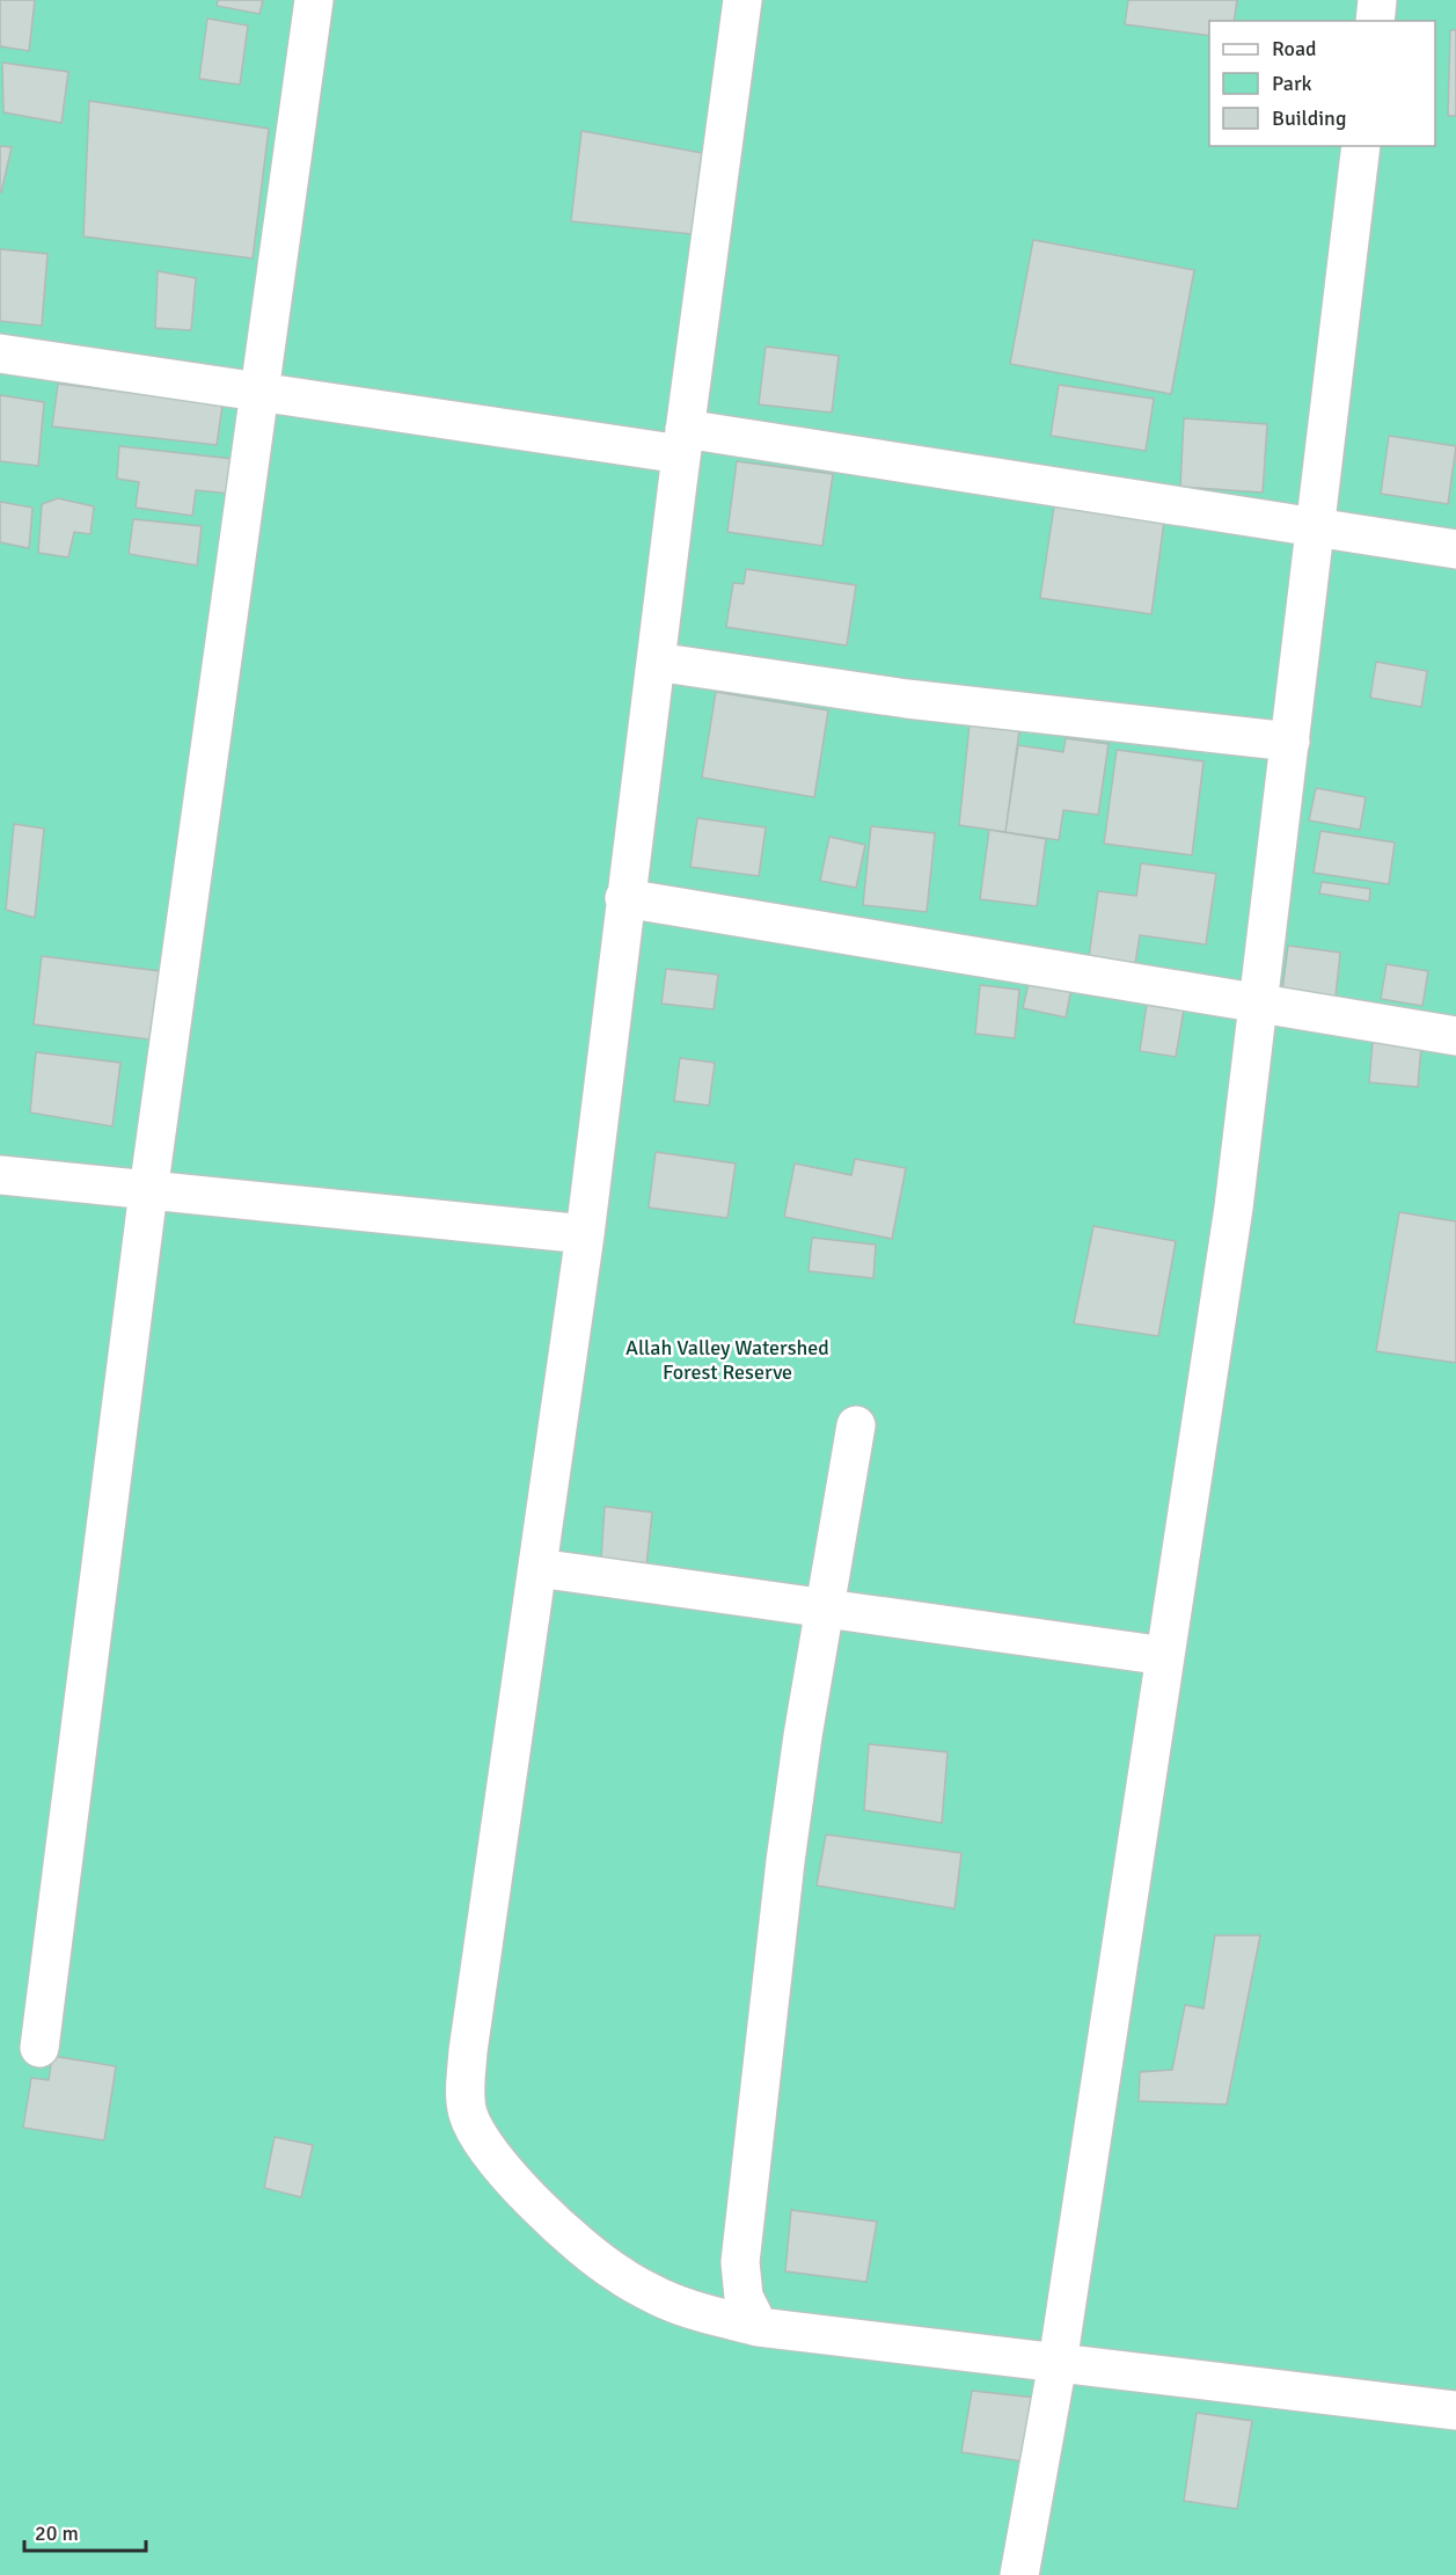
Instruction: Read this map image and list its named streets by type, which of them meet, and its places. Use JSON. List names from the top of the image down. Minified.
{"parks":["Allah Valley Watershed Forest Reserve"],"legend":["Road","Park","Building"],"scale_bar":"20 m"}
